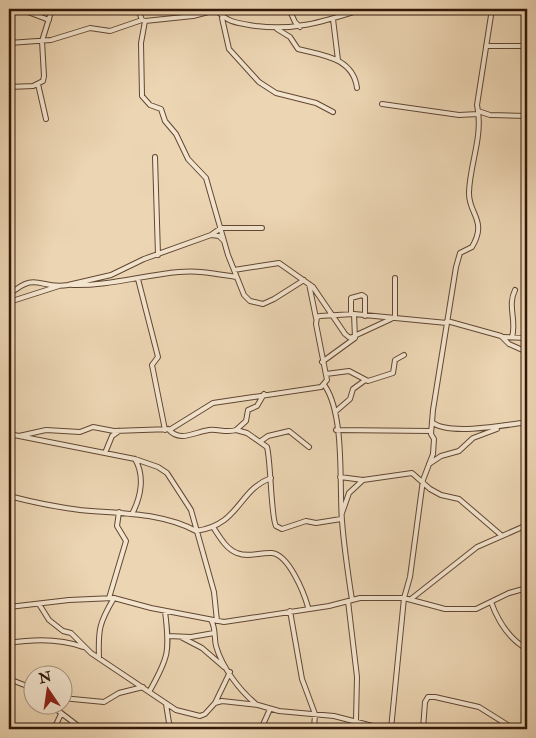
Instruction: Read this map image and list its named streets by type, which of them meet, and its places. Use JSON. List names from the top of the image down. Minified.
{"north":"top"}
